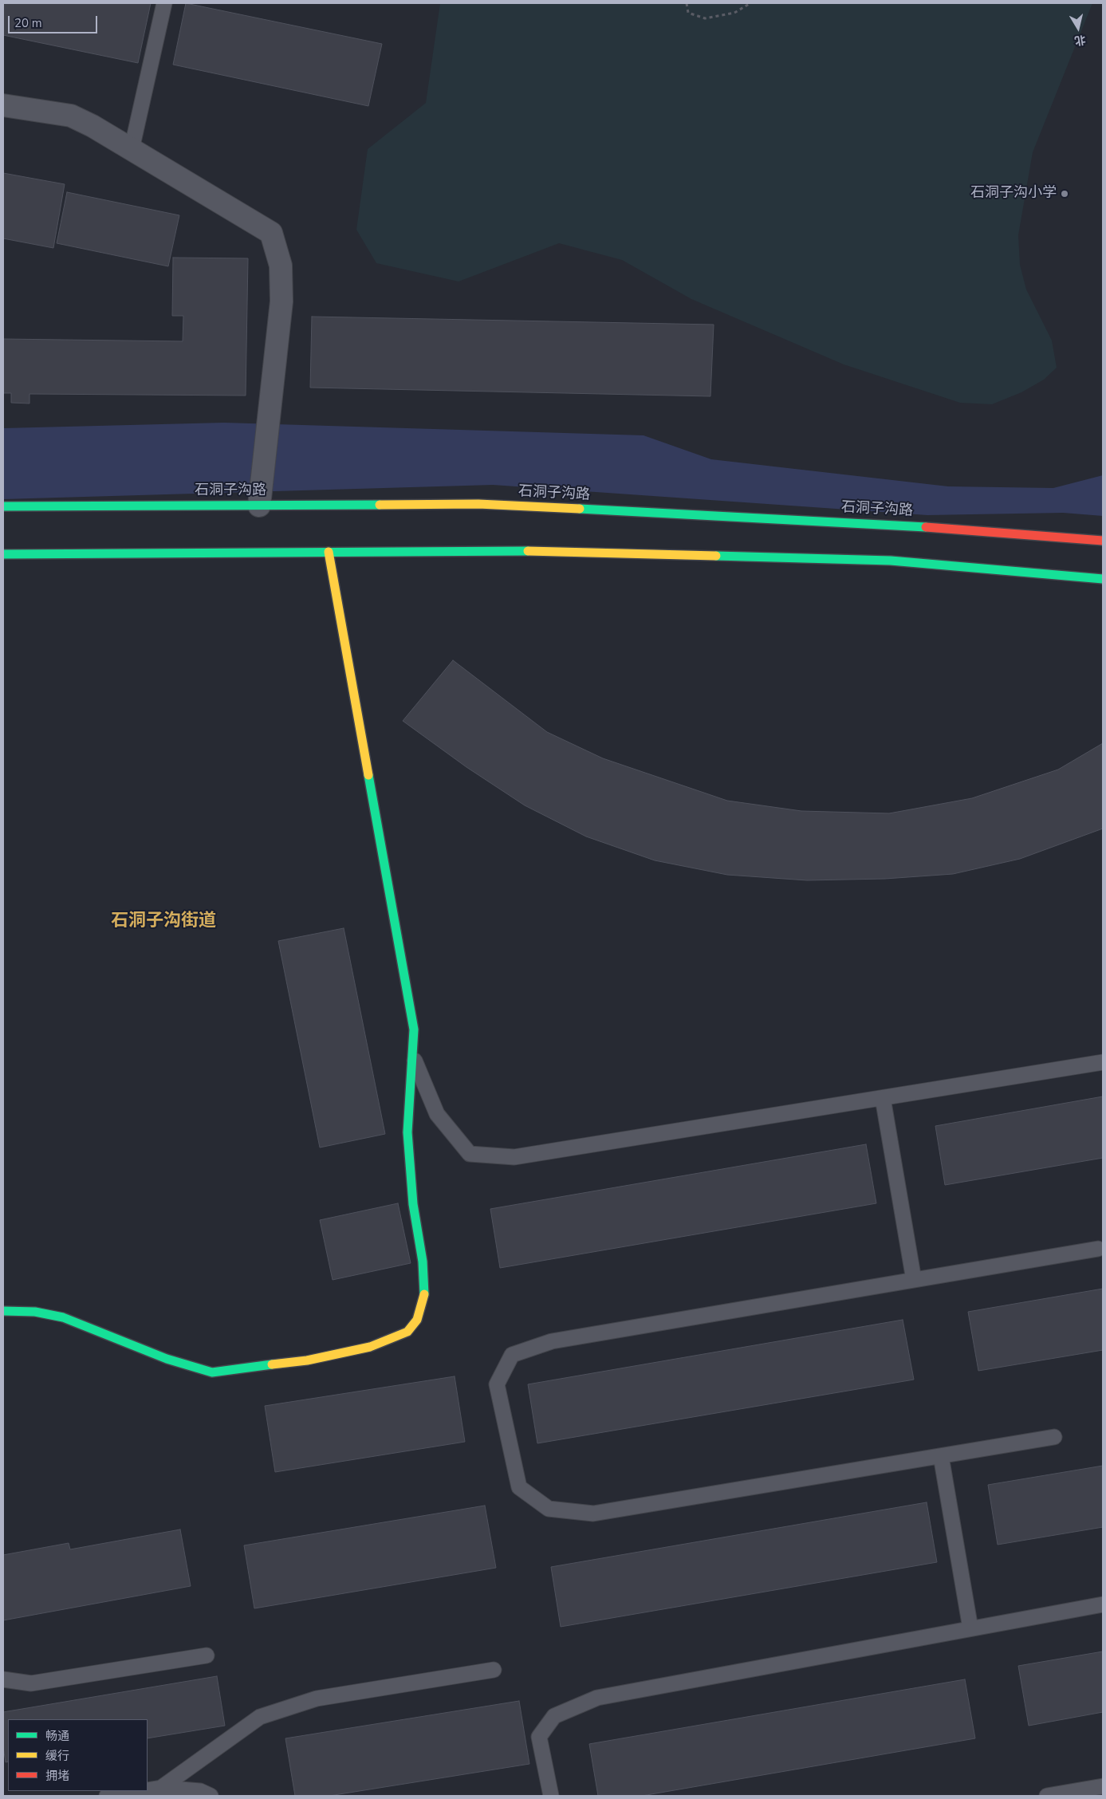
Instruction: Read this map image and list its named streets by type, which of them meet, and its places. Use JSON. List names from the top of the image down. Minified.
{"streets":{"main road":["石洞子沟路"]},"districts":["石洞子沟街道"],"places":["石洞子沟小学"],"legend":["畅通","缓行","拥堵"],"scale_bar":"20 m","north":"bottom"}
